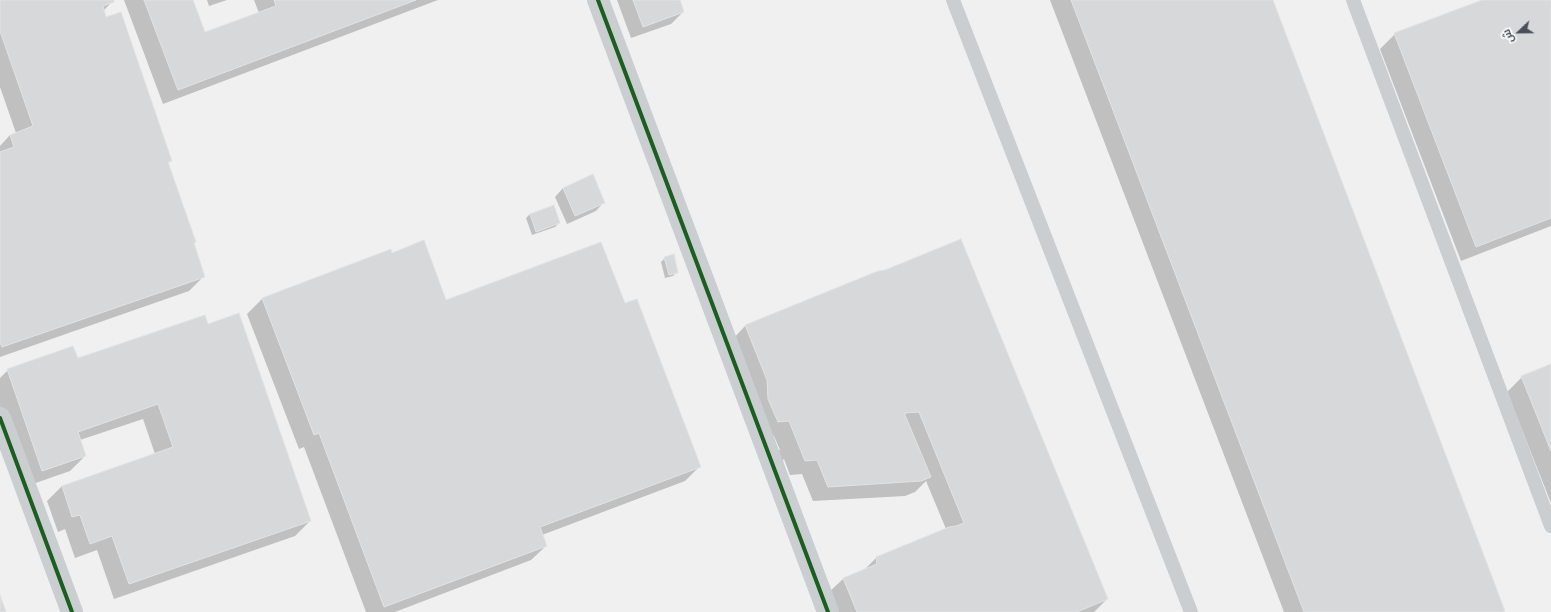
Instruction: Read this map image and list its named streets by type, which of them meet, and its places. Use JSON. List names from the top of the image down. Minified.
{"north":"left"}
